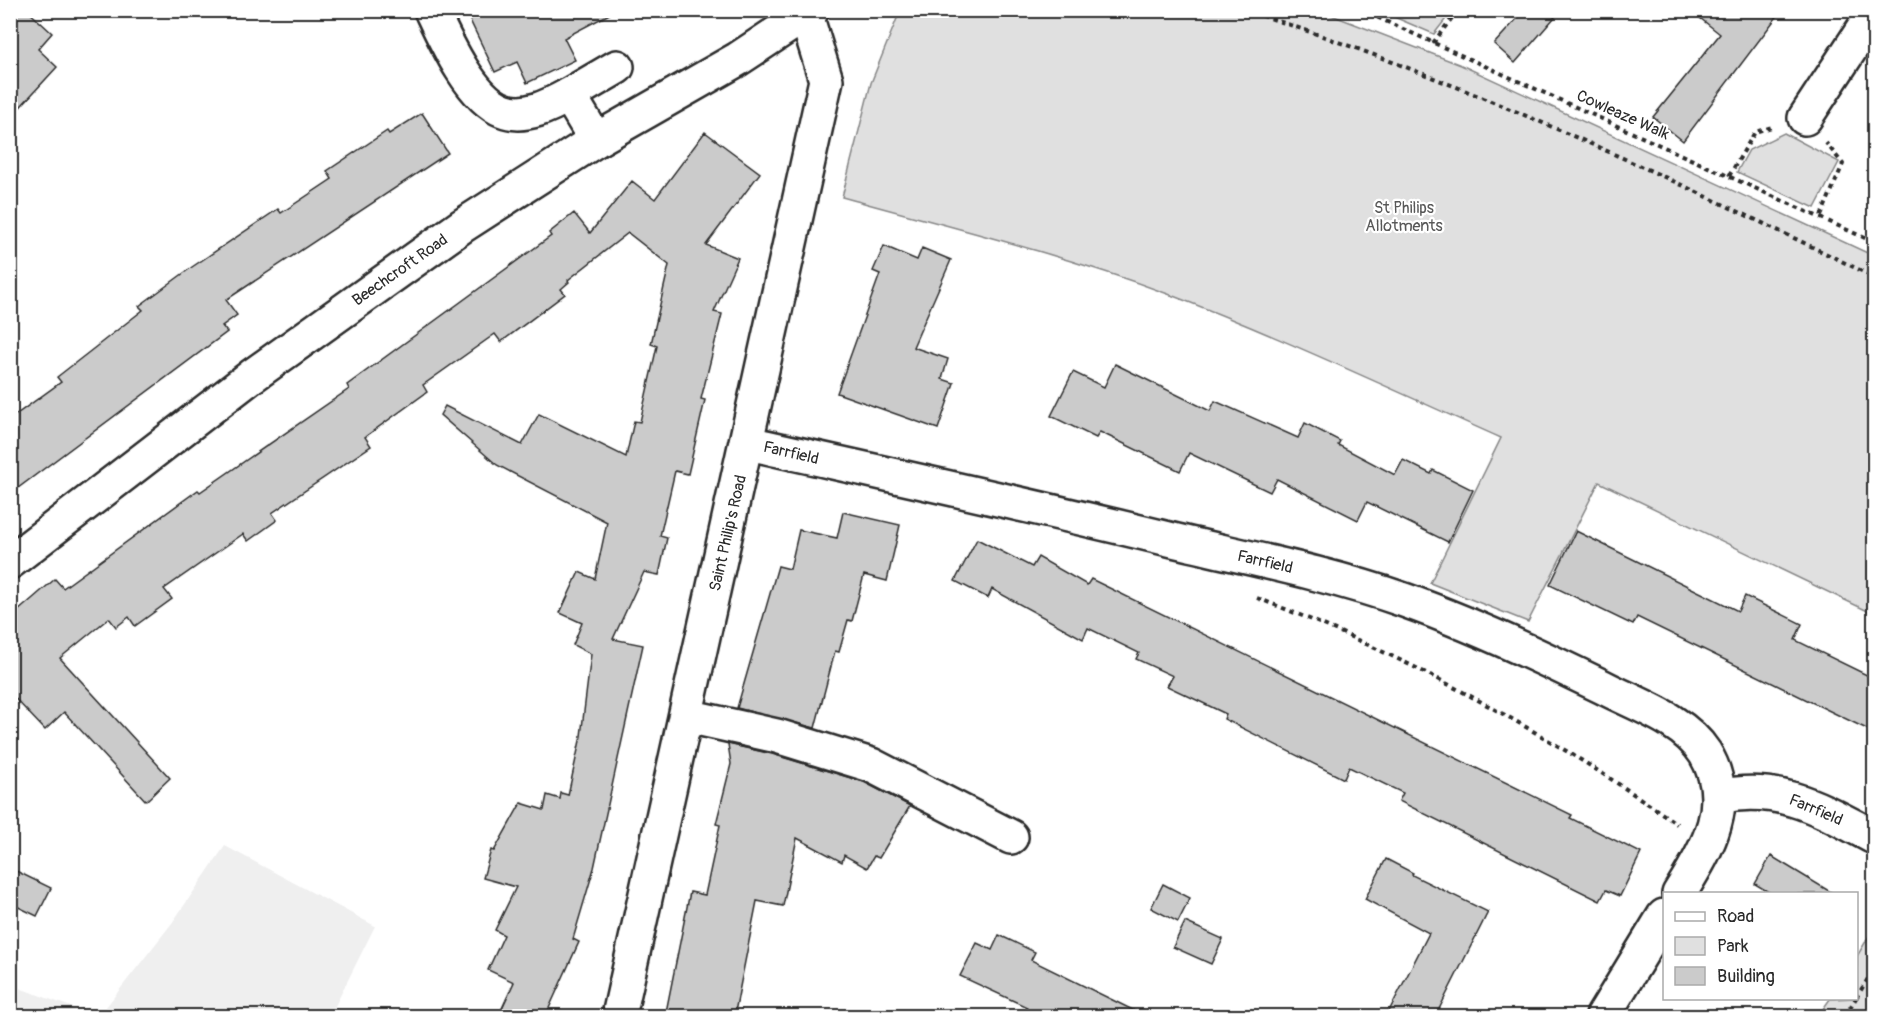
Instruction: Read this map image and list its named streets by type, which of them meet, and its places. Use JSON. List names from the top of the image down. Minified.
{"streets":{"street":["Beechcroft Road","Farrfield","Saint Philip's Road"],"path":["Cowleaze Walk"]},"crossings":[["Beechcroft Road","Saint Philip's Road"],["Farrfield","Saint Philip's Road"]],"parks":["St Philips Allotments"],"legend":["Road","Park","Building"]}
